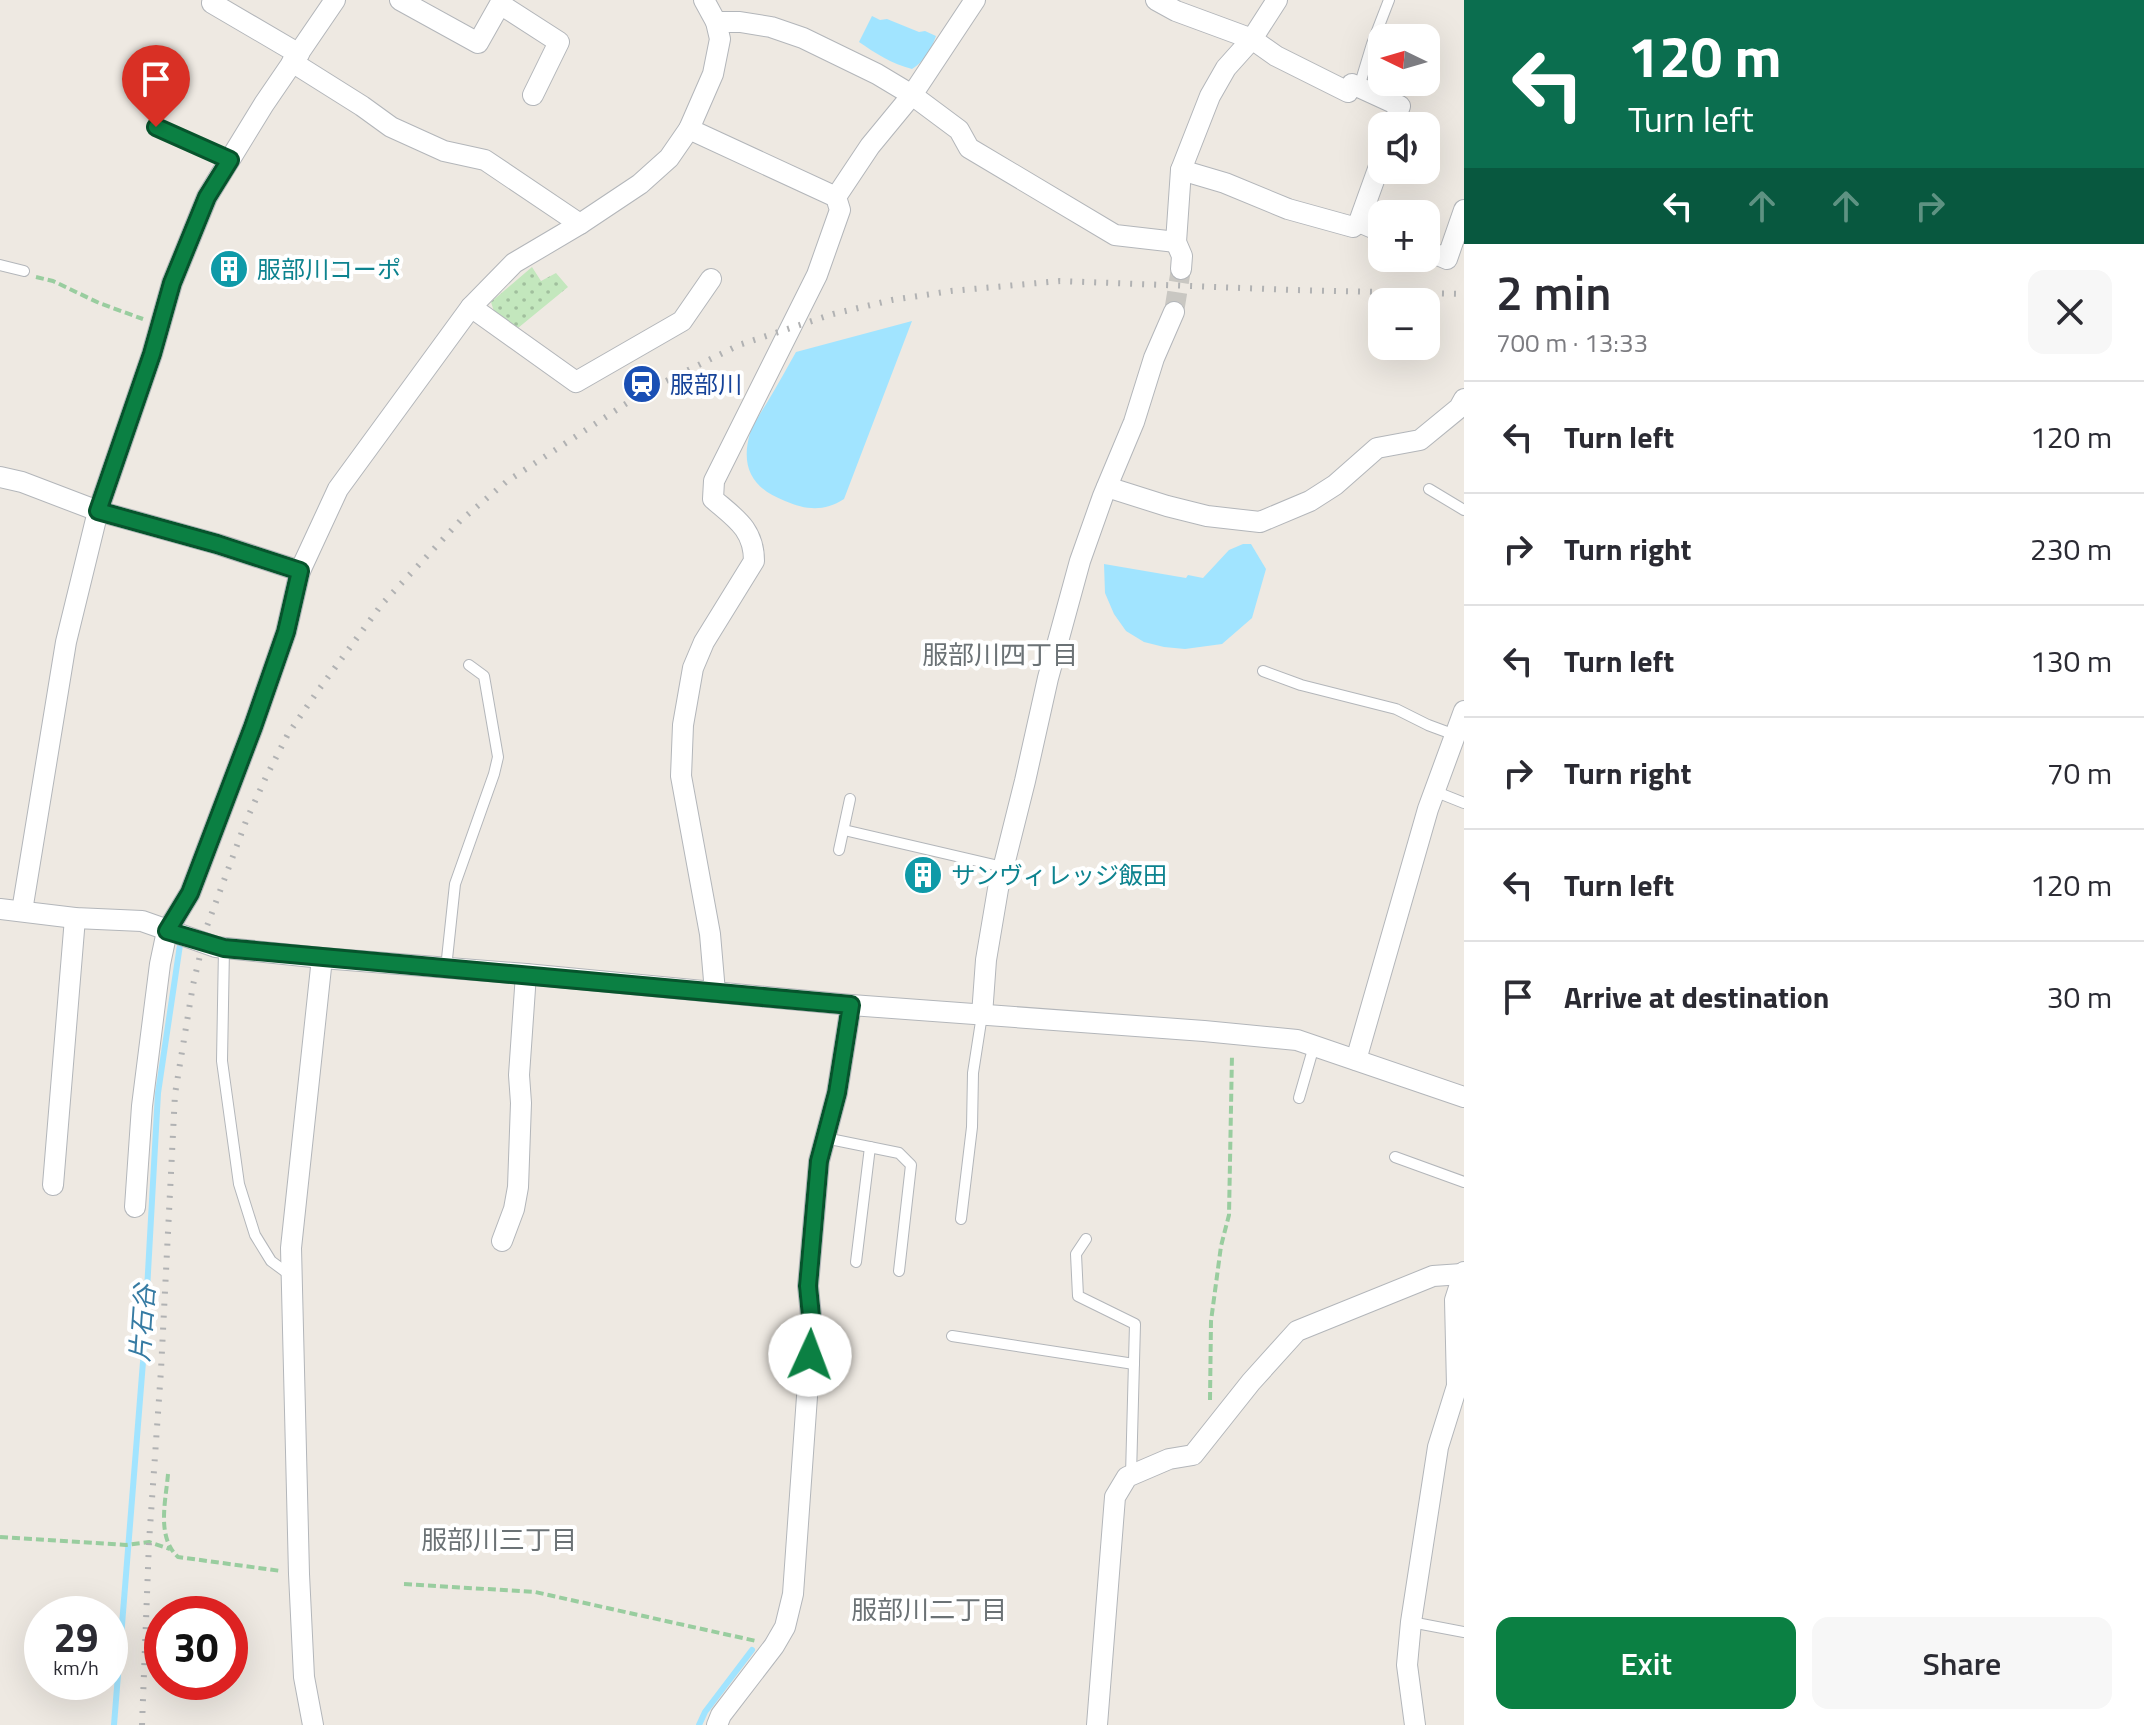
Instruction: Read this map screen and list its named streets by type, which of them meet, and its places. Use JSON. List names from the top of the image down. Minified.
{"districts":["服部川四丁目","服部川三丁目","服部川二丁目"],"water":["片石谷"],"places":{"building":["服部川コーポ","サンヴィレッジ飯田"],"station":["服部川"]},"north":"left","page":{"turn":["120 m","Turn left"],"map_buttons":["+","−"],"heading":["2 min","700 m · 13:33"],"list":[{"name":"Turn left","value":"120 m"},{"name":"Turn right","value":"230 m"},{"name":"Turn left","value":"130 m"},{"name":"Turn right","value":"70 m"},{"name":"Turn left","value":"120 m"},{"name":"Arrive at destination","value":"30 m"}],"speed":"29 km/h","limit":"30","buttons":["Exit","Share"]}}
